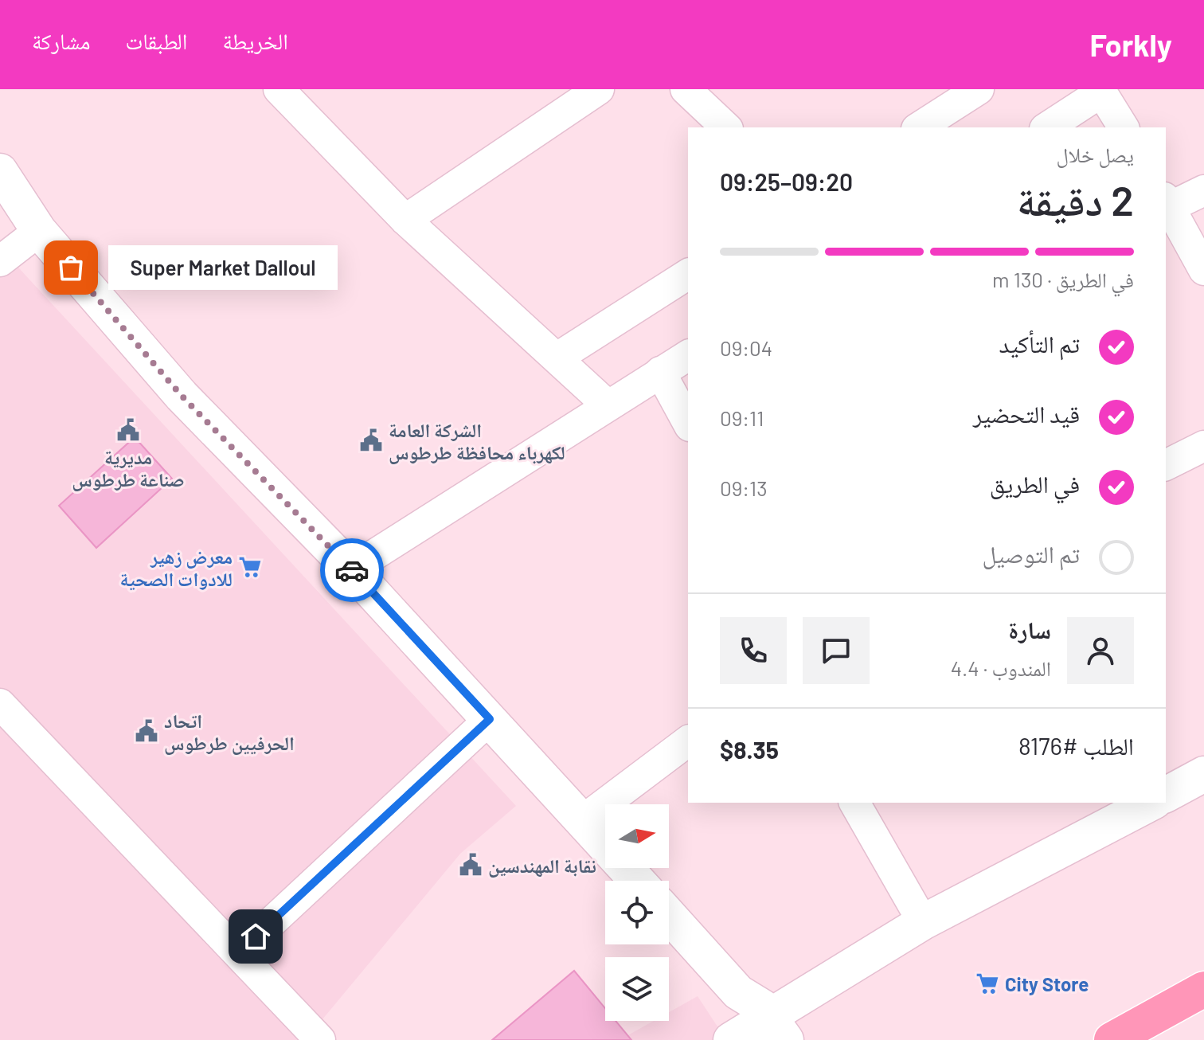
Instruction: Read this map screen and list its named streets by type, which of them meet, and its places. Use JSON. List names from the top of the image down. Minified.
{"places":{"other":["Super Market Dalloul"],"public building":["مديرية صناعة طرطوس","الشركة العامة لكهرباء محافظة طرطوس","اتحاد الحرفيين طرطوس","نقابة المهندسين"],"supermarket":["معرض زهير للادوات الصحية","City Store"]},"north":"right","page":{"header":"Forkly","nav":["الخريطة","الطبقات","مشاركة"],"heading":["2 دقيقة","يصل خلال","09:20–09:25"],"panel":["سارة","المندوب · 4.4","الطلب #8176","$8.35"],"bar":"في الطريق · 130 m","bubble":"Super Market Dalloul","list":[["تم التأكيد","09:04"],["قيد التحضير","09:11"],["في الطريق","09:13"],"تم التوصيل"]}}
